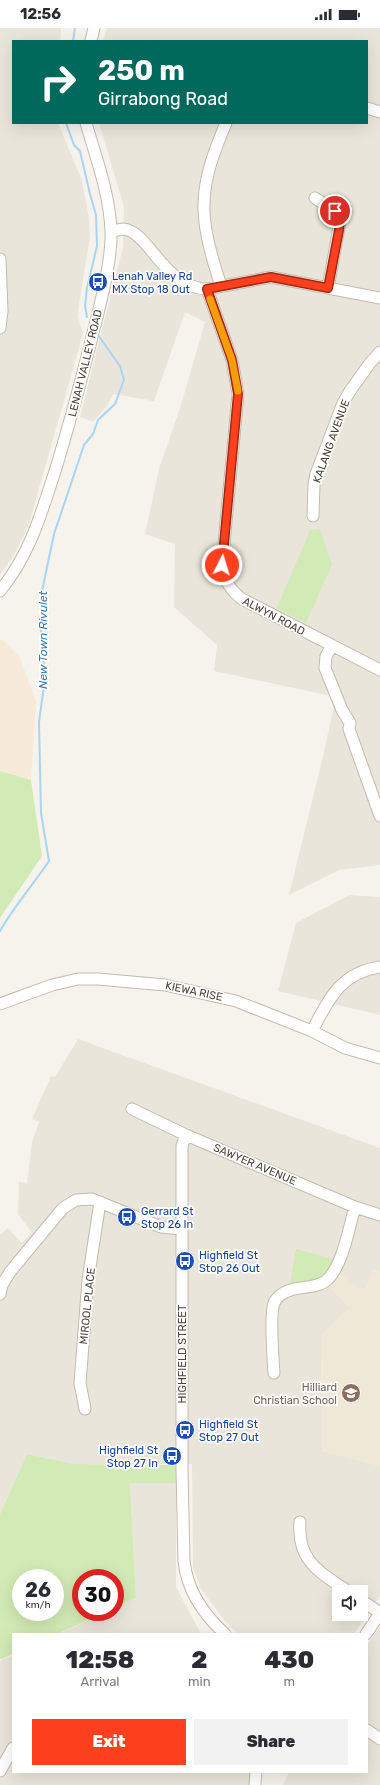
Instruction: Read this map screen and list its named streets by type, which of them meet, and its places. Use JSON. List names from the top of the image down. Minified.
{"streets":{"street":["LENAH VALLEY ROAD","KALANG AVENUE","ALWYN ROAD","KIEWA RISE","SAWYER AVENUE","MIROOL PLACE","HIGHFIELD STREET"]},"crossings":[["SAWYER AVENUE","HIGHFIELD STREET"]],"water":["New Town Rivulet"],"places":{"bus stop":["Lenah Valley Rd MX Stop 18 Out","Gerrard St Stop 26 In","Highfield St Stop 26 Out","Highfield St Stop 27 Out","Highfield St Stop 27 In"],"school or university":["Hilliard Christian School"]},"page":{"status":"12:56","turn":["250 m","Girrabong Road"],"speed":"26 km/h","limit":"30","eta":["12:58","Arrival","2","min","430","m"],"buttons":["Exit","Share"]}}
